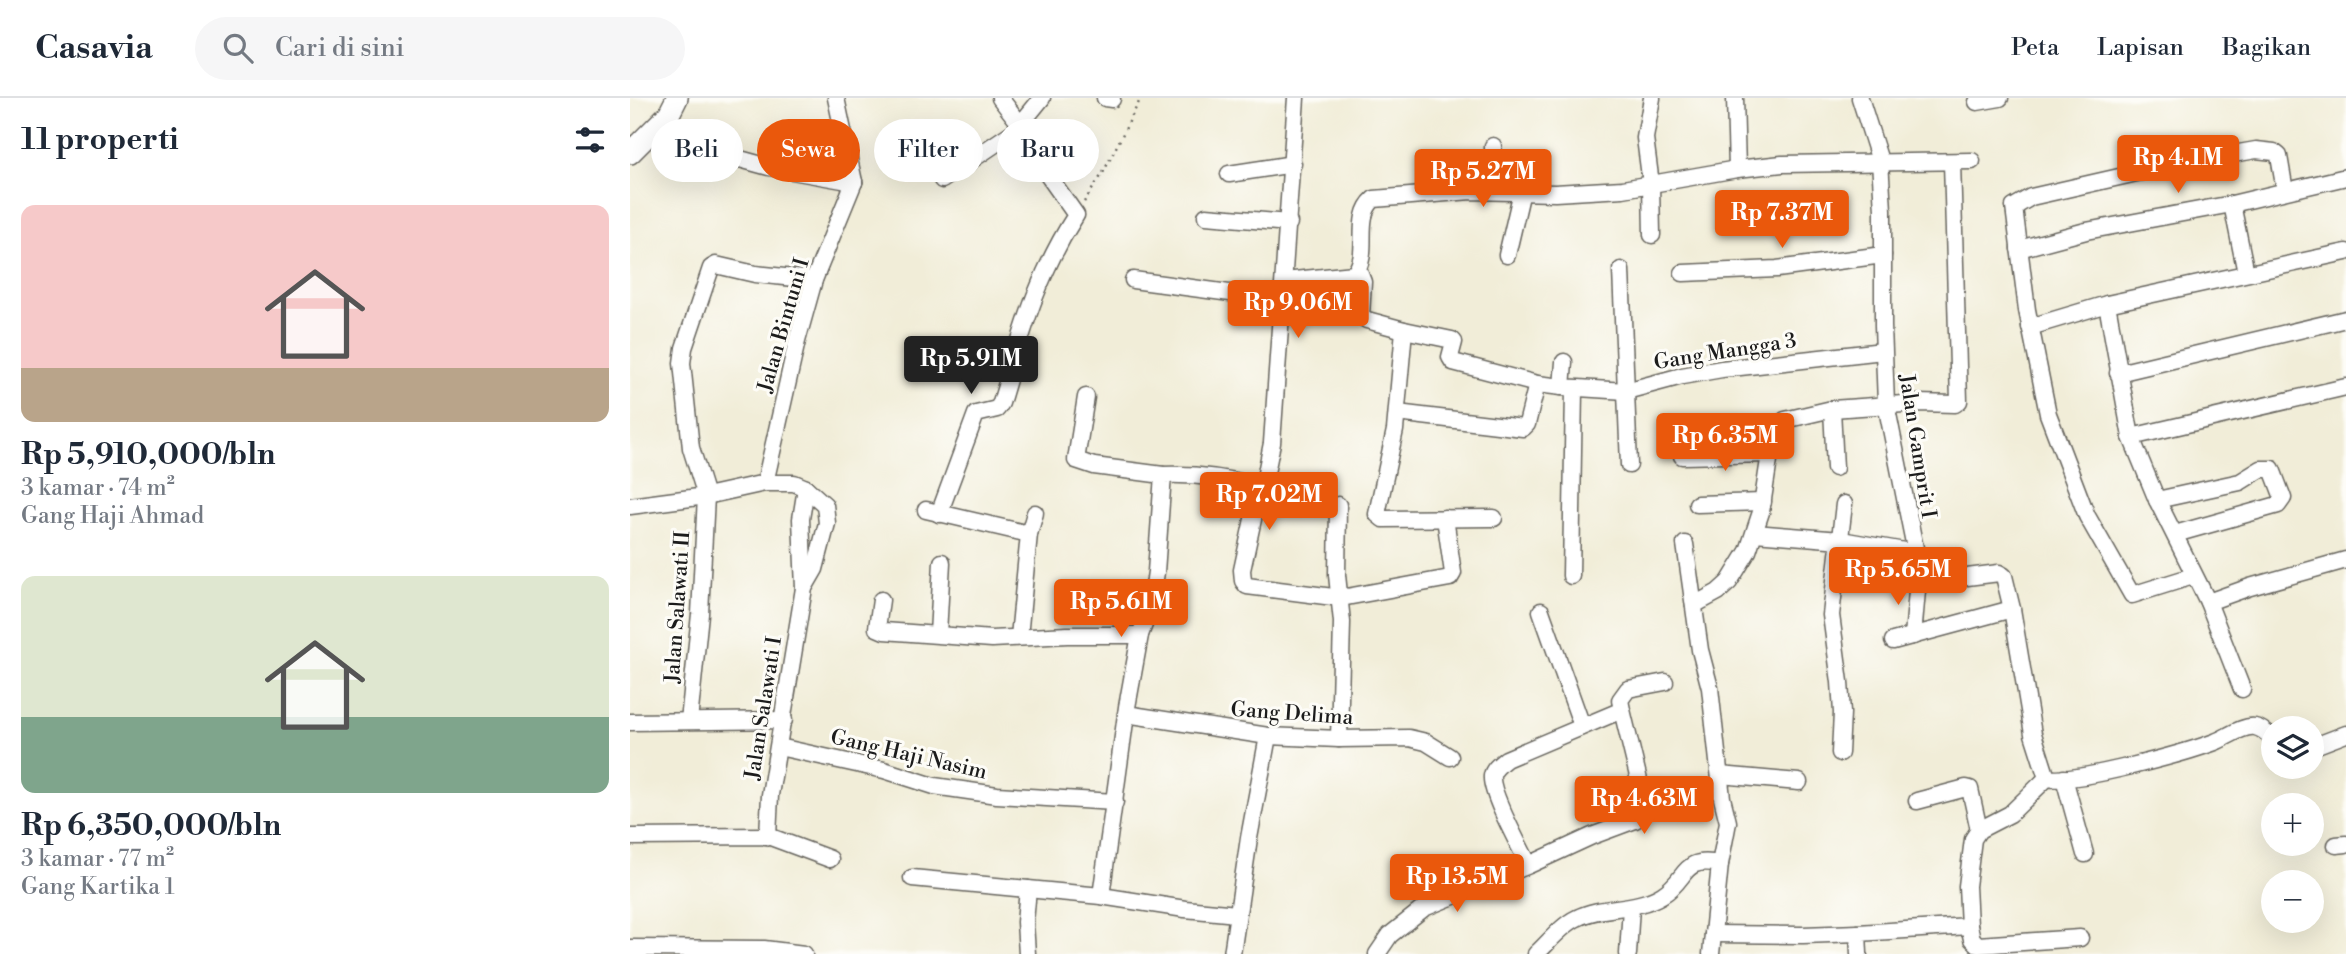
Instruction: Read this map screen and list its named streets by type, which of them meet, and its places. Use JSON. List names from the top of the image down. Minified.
{"streets":{"street":["Jalan Bintuni I","Gang Mangga 3","Jalan Gamprit I","Jalan Salawati II","Jalan Salawati I","Gang Delima","Gang Haji Nasim"]},"crossings":[["Gang Mangga 3","Jalan Gamprit I"],["Jalan Salawati I","Gang Haji Nasim"]],"page":{"header":"Casavia","search":"Cari di sini","nav":["Peta","Lapisan","Bagikan"],"heading":"11 properti","chip":["Beli","Sewa","Filter","Baru"],"price":["Rp 4.1M","Rp 5.27M","Rp 7.37M","Rp 9.06M","Rp 5.91M","Rp 6.35M","Rp 7.02M","Rp 5.65M","Rp 5.61M","Rp 4.63M","Rp 13.5M"],"list":[{"name":"Rp 5,910,000/bln","note":"3 kamar · 74 m² · Gang Haji Ahmad"},{"name":"Rp 6,350,000/bln","note":"3 kamar · 77 m² · Gang Kartika 1"}],"map_buttons":["+","−"]}}
